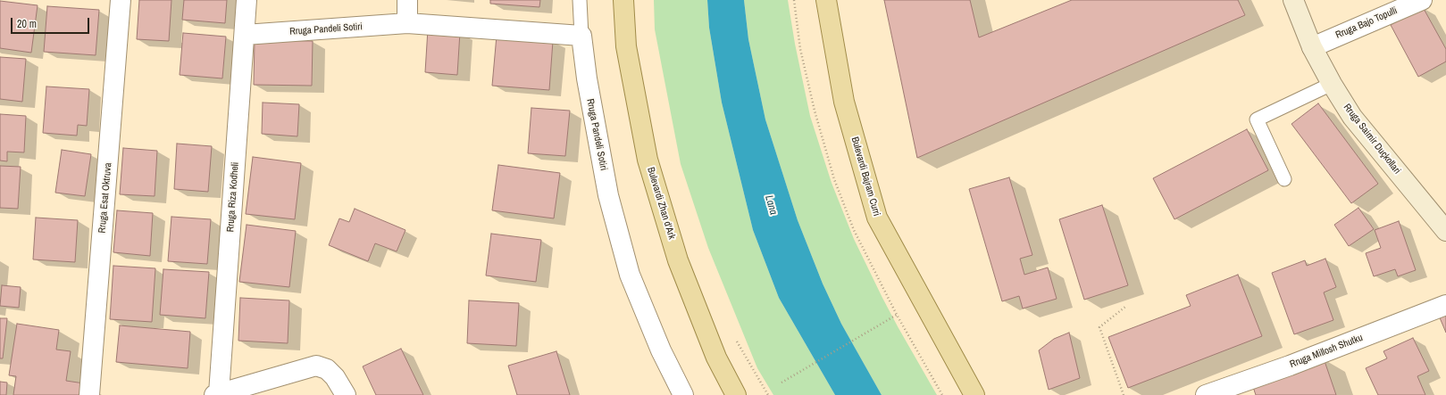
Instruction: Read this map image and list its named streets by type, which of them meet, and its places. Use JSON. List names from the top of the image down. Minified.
{"streets":{"main road":["Rruga Saimir Duçkollari","Bulevardi Bajram Curri","Bulevardi Zhan d'Ark"],"street":["Rruga Bajo Topulli","Rruga Pandeli Sotiri","Rruga Riza Kodheli","Rruga Esat Oktruva","Rruga Millosh Shutku"]},"crossings":[["Rruga Bajo Topulli","Rruga Saimir Duçkollari"],["Rruga Pandeli Sotiri","Rruga Riza Kodheli"]],"water":["Lana"],"scale_bar":"20 m"}
